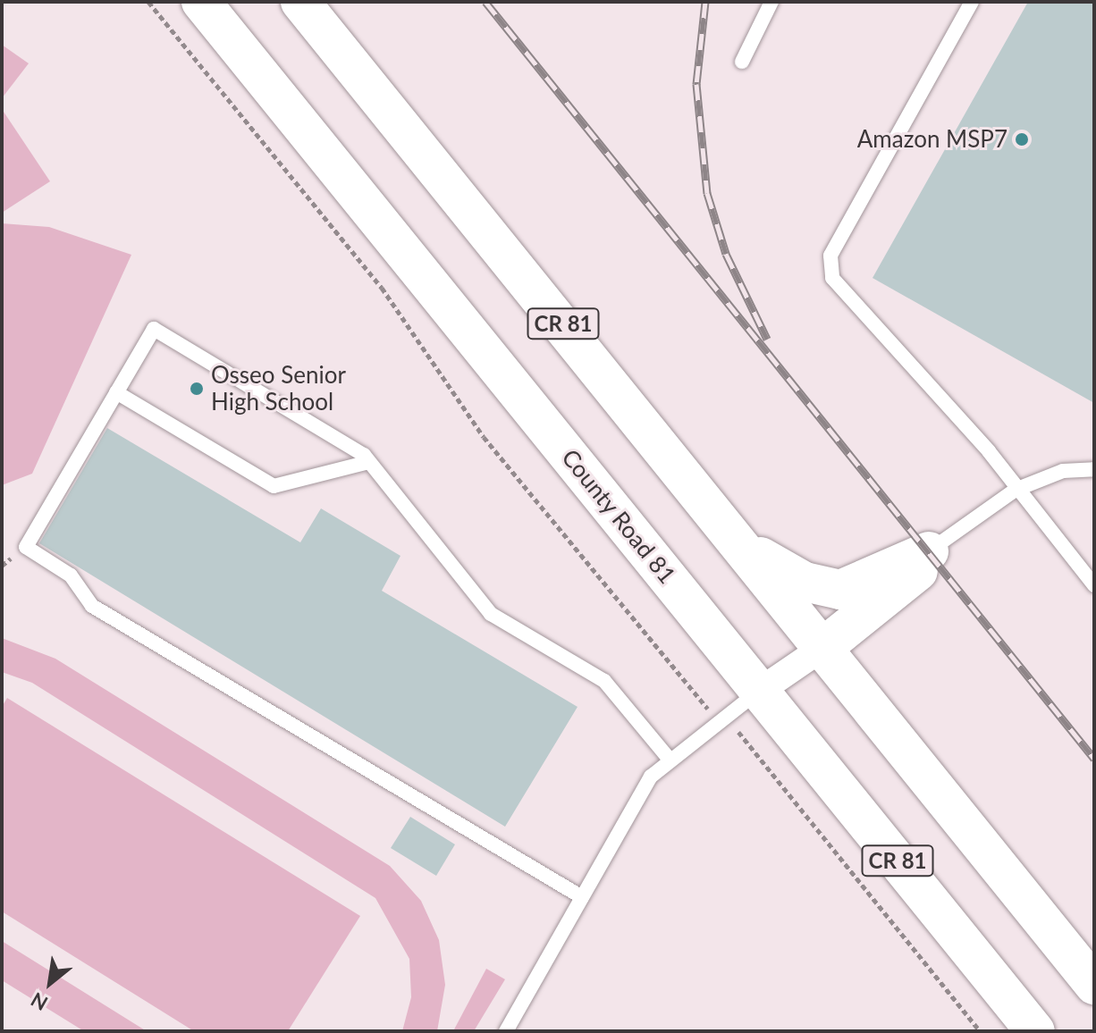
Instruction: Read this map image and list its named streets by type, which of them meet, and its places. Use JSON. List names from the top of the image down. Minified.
{"streets":{"highway":["CR 81","County Road 81"]},"places":["Amazon MSP7","Osseo Senior High School"],"north":"bottom left"}
